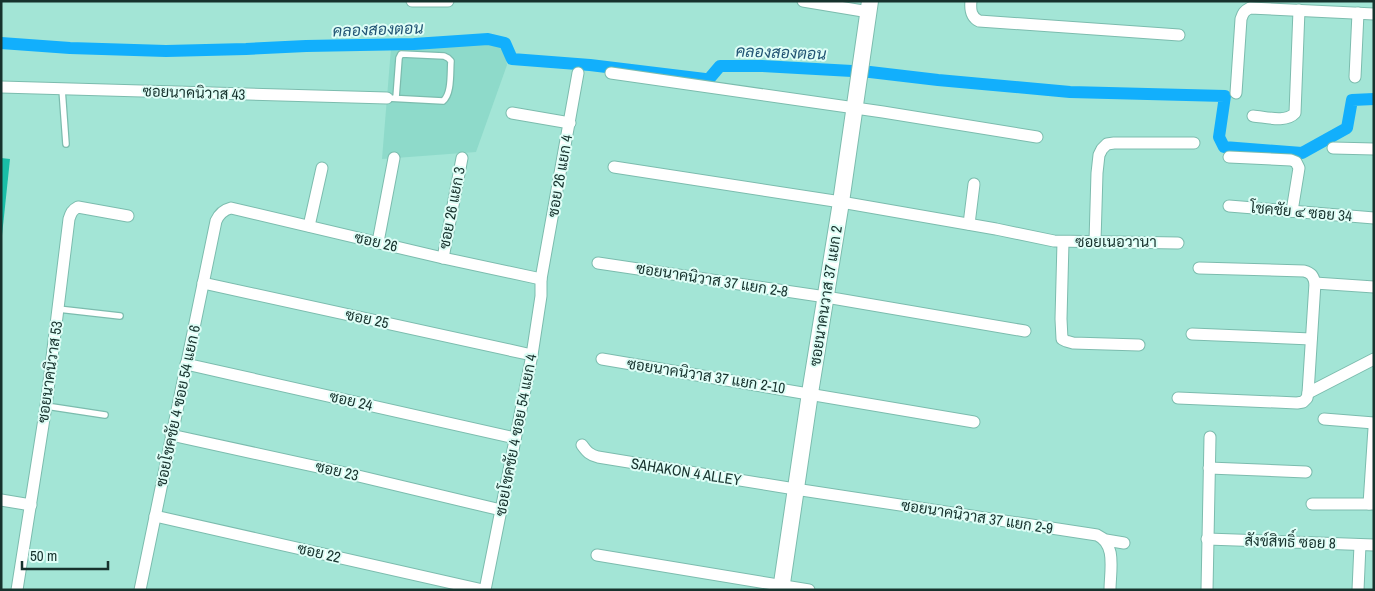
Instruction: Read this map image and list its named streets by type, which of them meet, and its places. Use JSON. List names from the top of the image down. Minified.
{"streets":{"street":["ซอยนาคนิวาส 43","ซอย 26 แยก 4","ซอย 26 แยก 3","โชคชัย ๔ ซอย 34","ซอย 26","ซอยเนอวานา","ซอยนาคนิวาส 37 แยก 2-8","ซอยนาคนวาส 37 แยก 2","ซอย 25","ซอยนาคนิวาส 53","ซอยนาคนิวาส 37 แยก 2-10","ซอย 24","ซอยโชคชัย 4 ซอย 54 แยก 6","ซอยโชคชัย 4 ซอย 54 แยก 4","ซอย 23","SAHAKON 4 ALLEY","ซอยนาคนิวาส 37 แยก 2-9","สังข์สิทธิ์ ซอย 8","ซอย 22"]},"crossings":[["ซอย 26 แยก 4","ซอย 26"],["ซอย 26 แยก 4","ซอยโชคชัย 4 ซอย 54 แยก 4"],["ซอย 26 แยก 3","ซอย 26"],["ซอย 26","ซอยโชคชัย 4 ซอย 54 แยก 6"],["ซอย 26","ซอยโชคชัย 4 ซอย 54 แยก 4"],["ซอยเนอวานา","ซอยนาคนวาส 37 แยก 2"],["ซอยนาคนิวาส 37 แยก 2-8","ซอยนาคนวาส 37 แยก 2"],["ซอยนาคนวาส 37 แยก 2","ซอยนาคนิวาส 37 แยก 2-10"],["ซอยนาคนวาส 37 แยก 2","SAHAKON 4 ALLEY"],["ซอยนาคนวาส 37 แยก 2","ซอยนาคนิวาส 37 แยก 2-9"],["ซอย 25","ซอยโชคชัย 4 ซอย 54 แยก 6"],["ซอย 25","ซอยโชคชัย 4 ซอย 54 แยก 4"],["ซอย 24","ซอยโชคชัย 4 ซอย 54 แยก 6"],["ซอย 24","ซอยโชคชัย 4 ซอย 54 แยก 4"],["ซอยโชคชัย 4 ซอย 54 แยก 6","ซอย 23"],["ซอยโชคชัย 4 ซอย 54 แยก 6","ซอย 22"],["ซอยโชคชัย 4 ซอย 54 แยก 4","ซอย 23"],["ซอยโชคชัย 4 ซอย 54 แยก 4","ซอย 22"],["SAHAKON 4 ALLEY","ซอยนาคนิวาส 37 แยก 2-9"]],"water":["คลองสองตอน"],"scale_bar":"50 m"}
